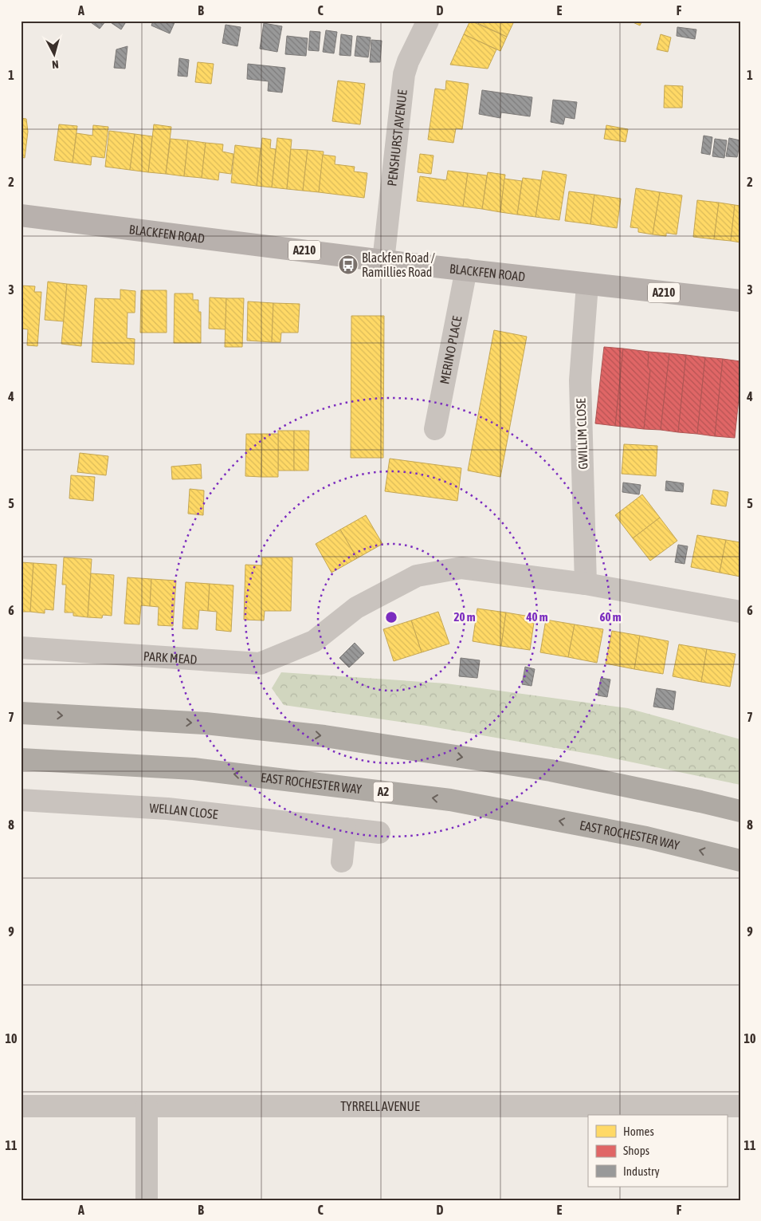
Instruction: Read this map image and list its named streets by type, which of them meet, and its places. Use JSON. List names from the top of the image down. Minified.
{"streets":{"highway":["EAST ROCHESTER WAY","A2"],"main road":["BLACKFEN ROAD","A210"],"street":["PENSHURST AVENUE","MERINO PLACE","GWILLIM CLOSE","PARK MEAD","WELLAN CLOSE","TYRRELL AVENUE"]},"crossings":[["PENSHURST AVENUE","BLACKFEN ROAD"],["BLACKFEN ROAD","MERINO PLACE"],["BLACKFEN ROAD","GWILLIM CLOSE"],["GWILLIM CLOSE","PARK MEAD"]],"places":{"bus stop":["Blackfen Road / Ramillies Road"]},"legend":["Homes","Shops","Industry"],"north":"bottom","grid":{"columns":["A","B","C","D","E","F"],"rows":["1","2","3","4","5","6","7","8","9","10","11"]},"rings":["20 m","40 m","60 m"]}
